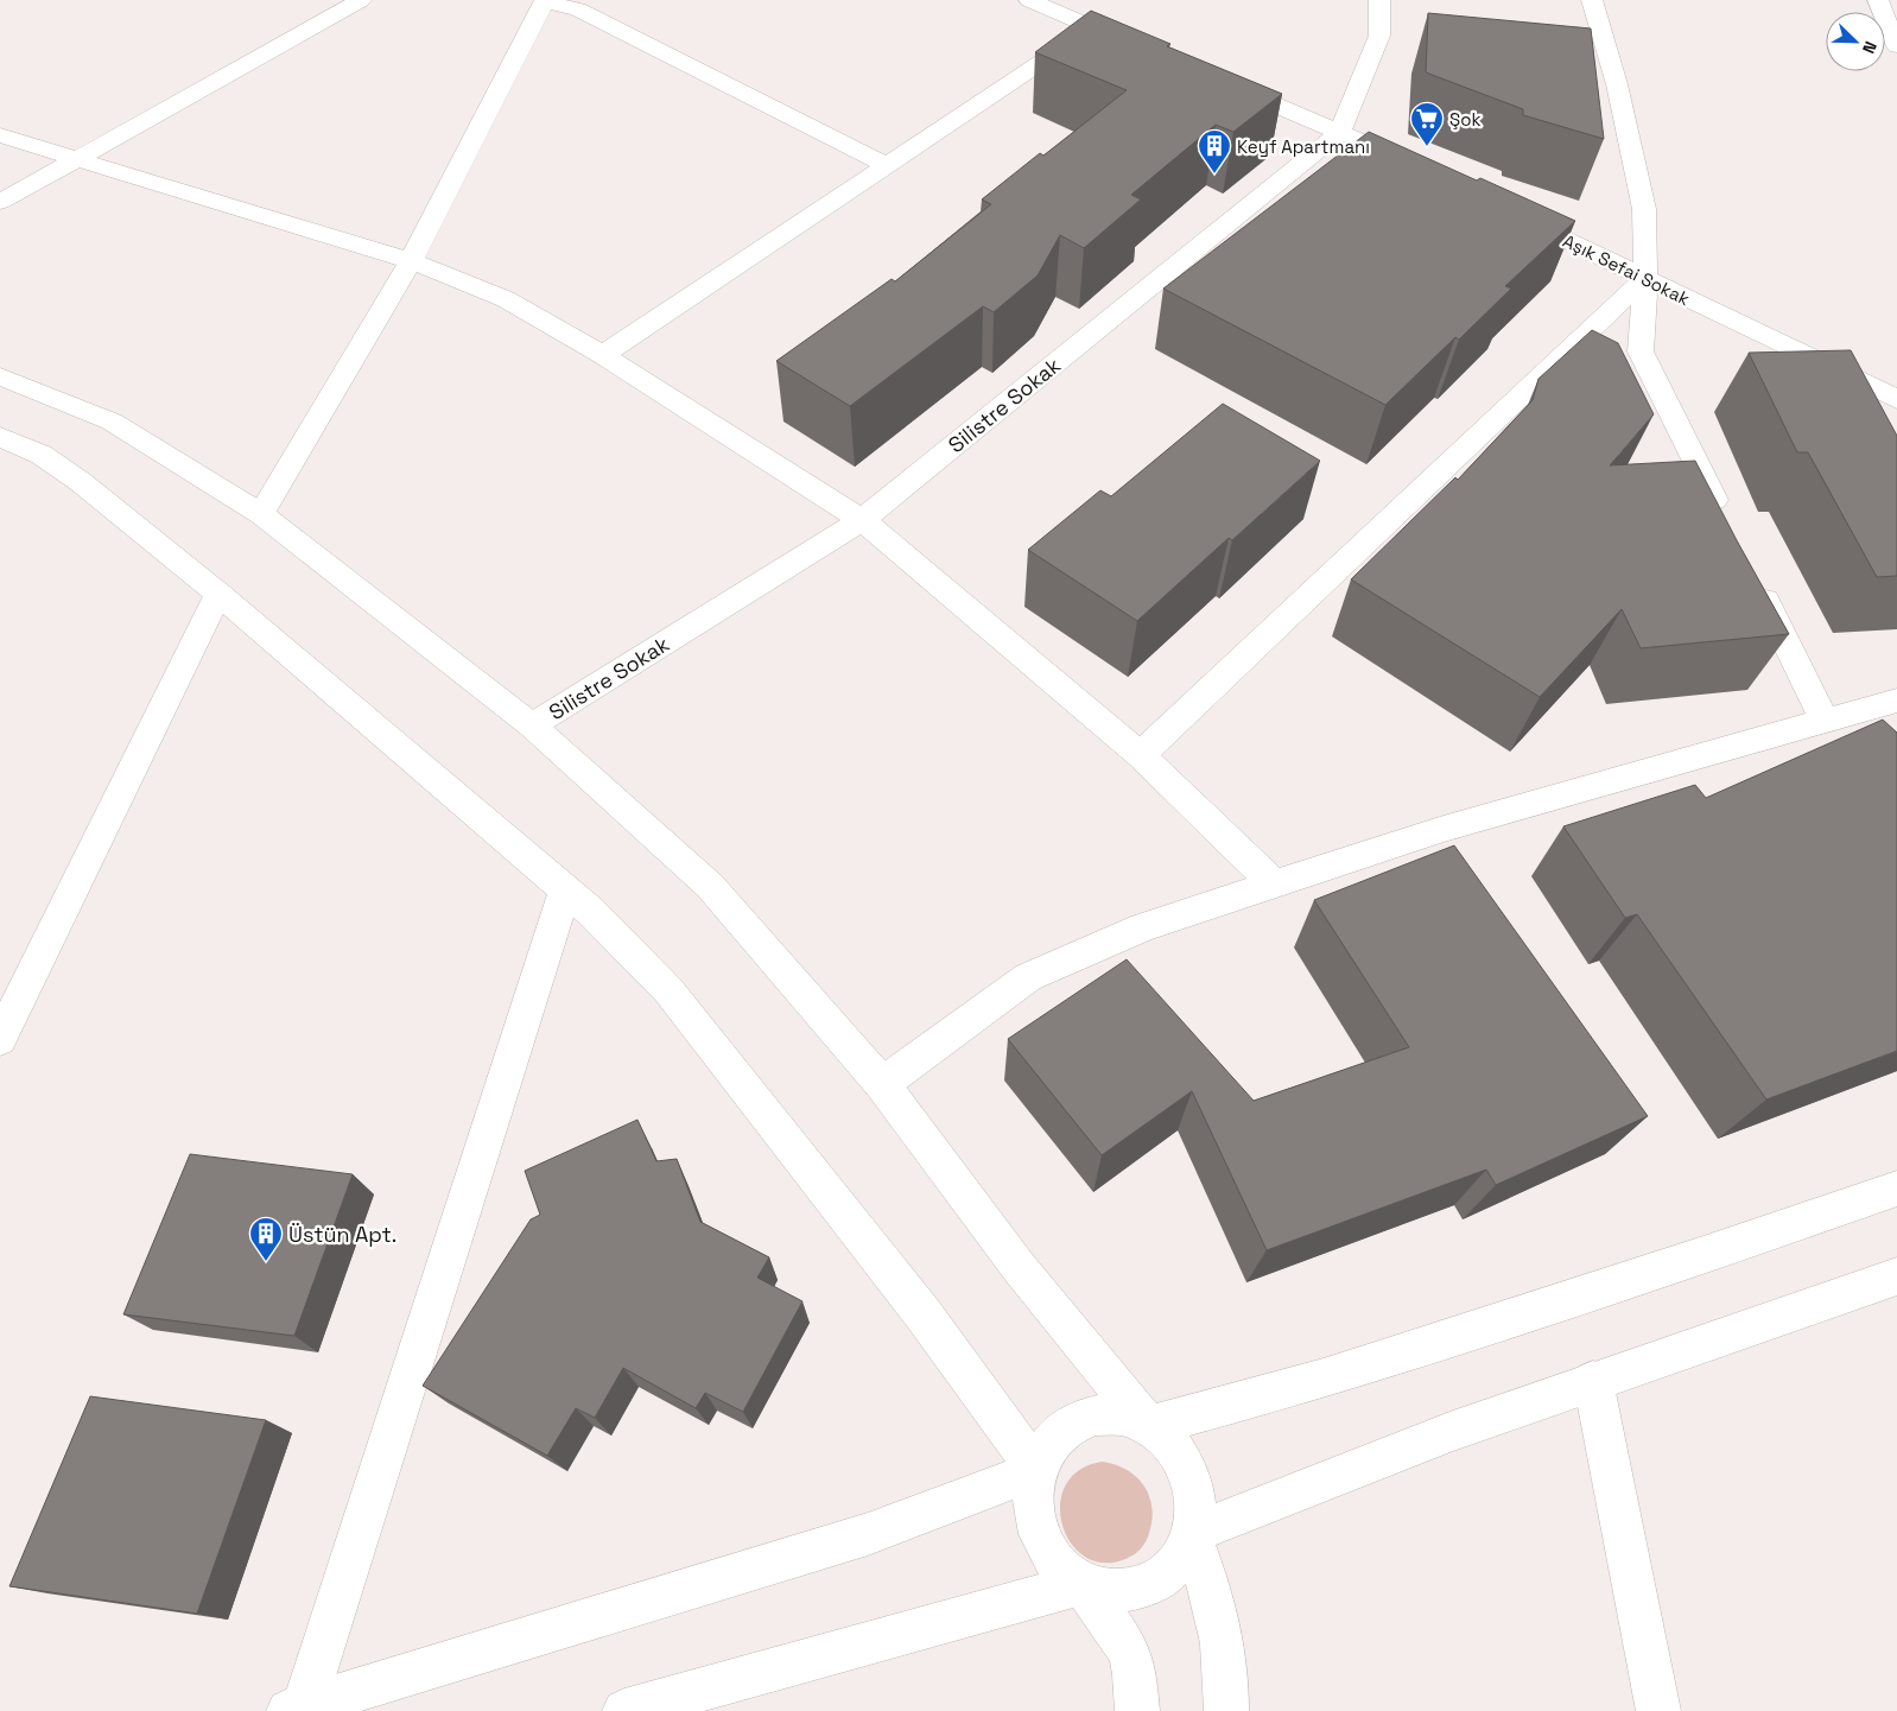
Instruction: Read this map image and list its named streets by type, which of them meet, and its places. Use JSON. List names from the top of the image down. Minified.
{"streets":{"street":["Aşık Sefai Sokak","Silistre Sokak"]},"places":{"supermarket":["Şok"],"building":["Keyf Apartmanı","Üstün Apt."]},"north":"bottom right"}
